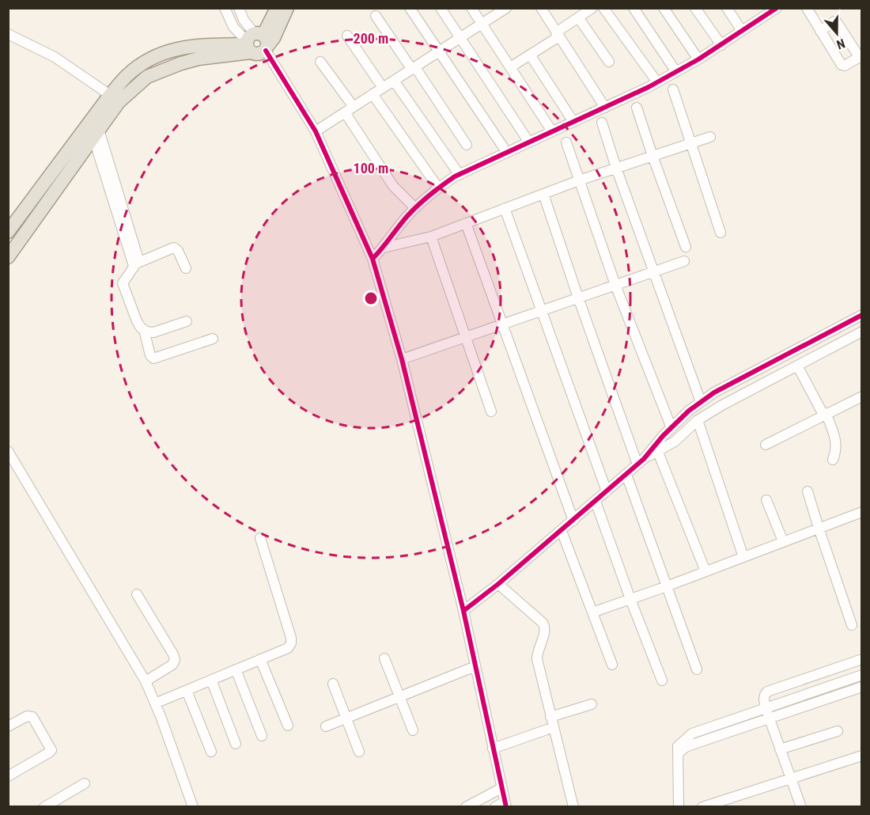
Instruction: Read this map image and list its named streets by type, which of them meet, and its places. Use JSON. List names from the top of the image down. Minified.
{"north":"bottom","rings":["200 m","100 m"]}
